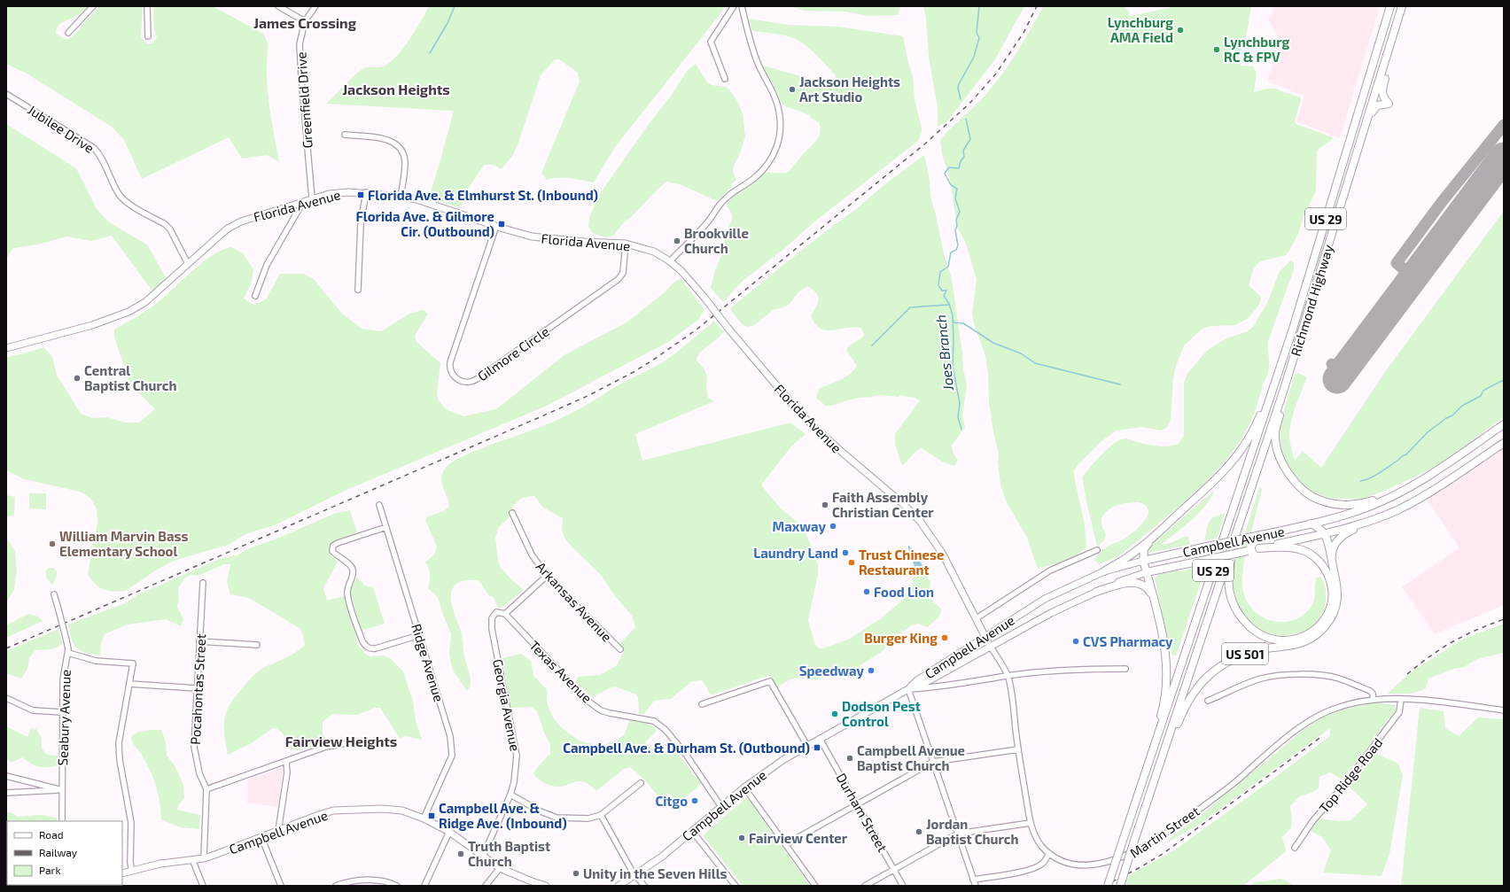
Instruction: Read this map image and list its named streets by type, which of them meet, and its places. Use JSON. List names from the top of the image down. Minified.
{"streets":{"highway":["US 29","Richmond Highway","Campbell Avenue","US 501"],"main road":["Florida Avenue"],"street":["Greenfield Drive","Jubilee Drive","Gilmore Circle","Arkansas Avenue","Ridge Avenue","Texas Avenue","Pocahontas Street","Georgia Avenue","Seabury Avenue","Top Ridge Road","Durham Street","Martin Street"]},"crossings":[["Greenfield Drive","Florida Avenue"],["Jubilee Drive","Florida Avenue"],["Florida Avenue","Gilmore Circle"],["Florida Avenue","Campbell Avenue"],["Florida Avenue","Martin Street"],["US 29","Richmond Highway"],["US 29","US 501"],["Campbell Avenue","US 501"],["Campbell Avenue","Ridge Avenue"],["Campbell Avenue","Texas Avenue"],["Campbell Avenue","Pocahontas Street"],["Campbell Avenue","Georgia Avenue"],["Campbell Avenue","Durham Street"],["Campbell Avenue","Martin Street"],["Texas Avenue","Georgia Avenue"],["Top Ridge Road","Martin Street"]],"districts":["James Crossing","Jackson Heights","Fairview Heights"],"water":["Joes Branch"],"places":{"other":["Lynchburg AMA Field","Lynchburg RC & FPV","Jackson Heights Art Studio","Brookville Church","Central Baptist Church","Faith Assembly Christian Center","Maxway","William Marvin Bass Elementary School","Laundry Land","Trust Chinese Restaurant","Food Lion","Burger King","CVS Pharmacy","Speedway","Dodson Pest Control","Campbell Avenue Baptist Church","Citgo","Jordan Baptist Church","Fairview Center","Truth Baptist Church","Unity in the Seven Hills"],"transit":["Florida Ave. & Elmhurst St. (Inbound)","Florida Ave. & Gilmore Cir. (Outbound)","Campbell Ave. & Durham St. (Outbound)","Campbell Ave. & Ridge Ave. (Inbound)"]},"legend":["Road","Railway","Park"]}
